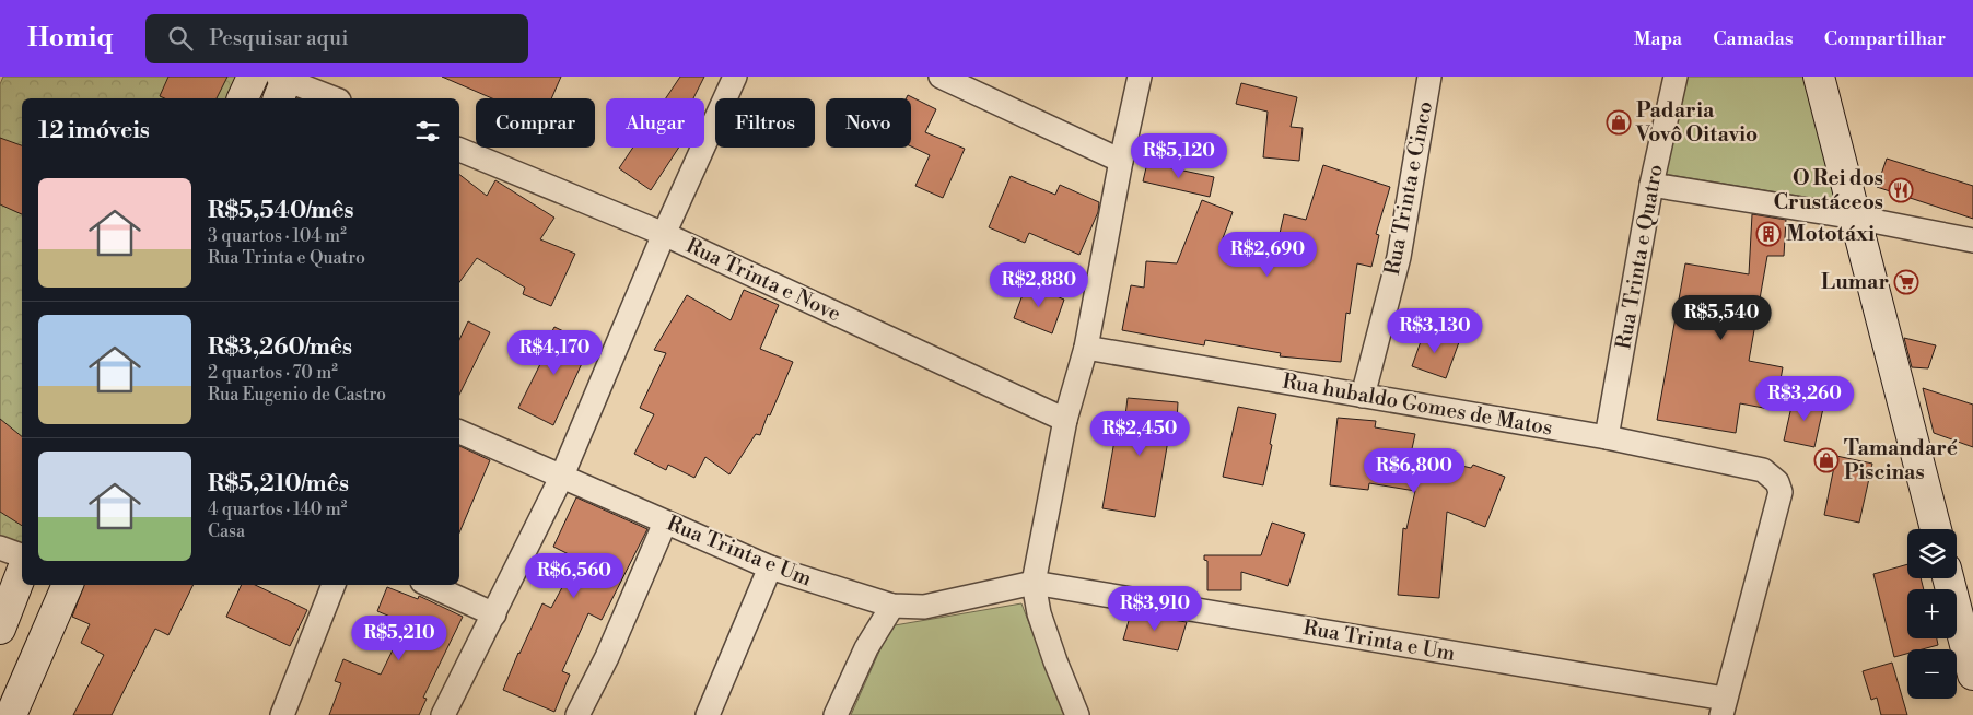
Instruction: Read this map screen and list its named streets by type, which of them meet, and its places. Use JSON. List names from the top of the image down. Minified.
{"streets":{"street":["Rua Trinta e Cinco","Rua Trinta e Quatro","Rua Trinta e Nove","Rua hubaldo Gomes de Matos","Rua Trinta e Um"]},"crossings":[["Rua Trinta e Cinco","Rua hubaldo Gomes de Matos"],["Rua Trinta e Quatro","Rua hubaldo Gomes de Matos"],["Rua hubaldo Gomes de Matos","Rua Trinta e Um"]],"places":{"shop":["Padaria Vovô Oitavio","Tamandaré Piscinas"],"restaurant":["O Rei dos Crustáceos"],"building":["Mototáxi"],"supermarket":["Lumar"]},"page":{"header":"Homiq","search":"Pesquisar aqui","nav":["Mapa","Camadas","Compartilhar"],"chip":["Comprar","Alugar","Filtros","Novo"],"heading":"12 imóveis","price":["R$5,120","R$2,690","R$2,880","R$5,540","R$3,130","R$4,170","R$3,260","R$2,450","R$6,800","R$6,560","R$3,910","R$5,210"],"list":[{"name":"R$5,540/mês","note":"3 quartos · 104 m² · Rua Trinta e Quatro"},{"name":"R$3,260/mês","note":"2 quartos · 70 m² · Rua Eugenio de Castro"},{"name":"R$5,210/mês","note":"4 quartos · 140 m² · Casa"}],"map_buttons":["+","−"]}}
